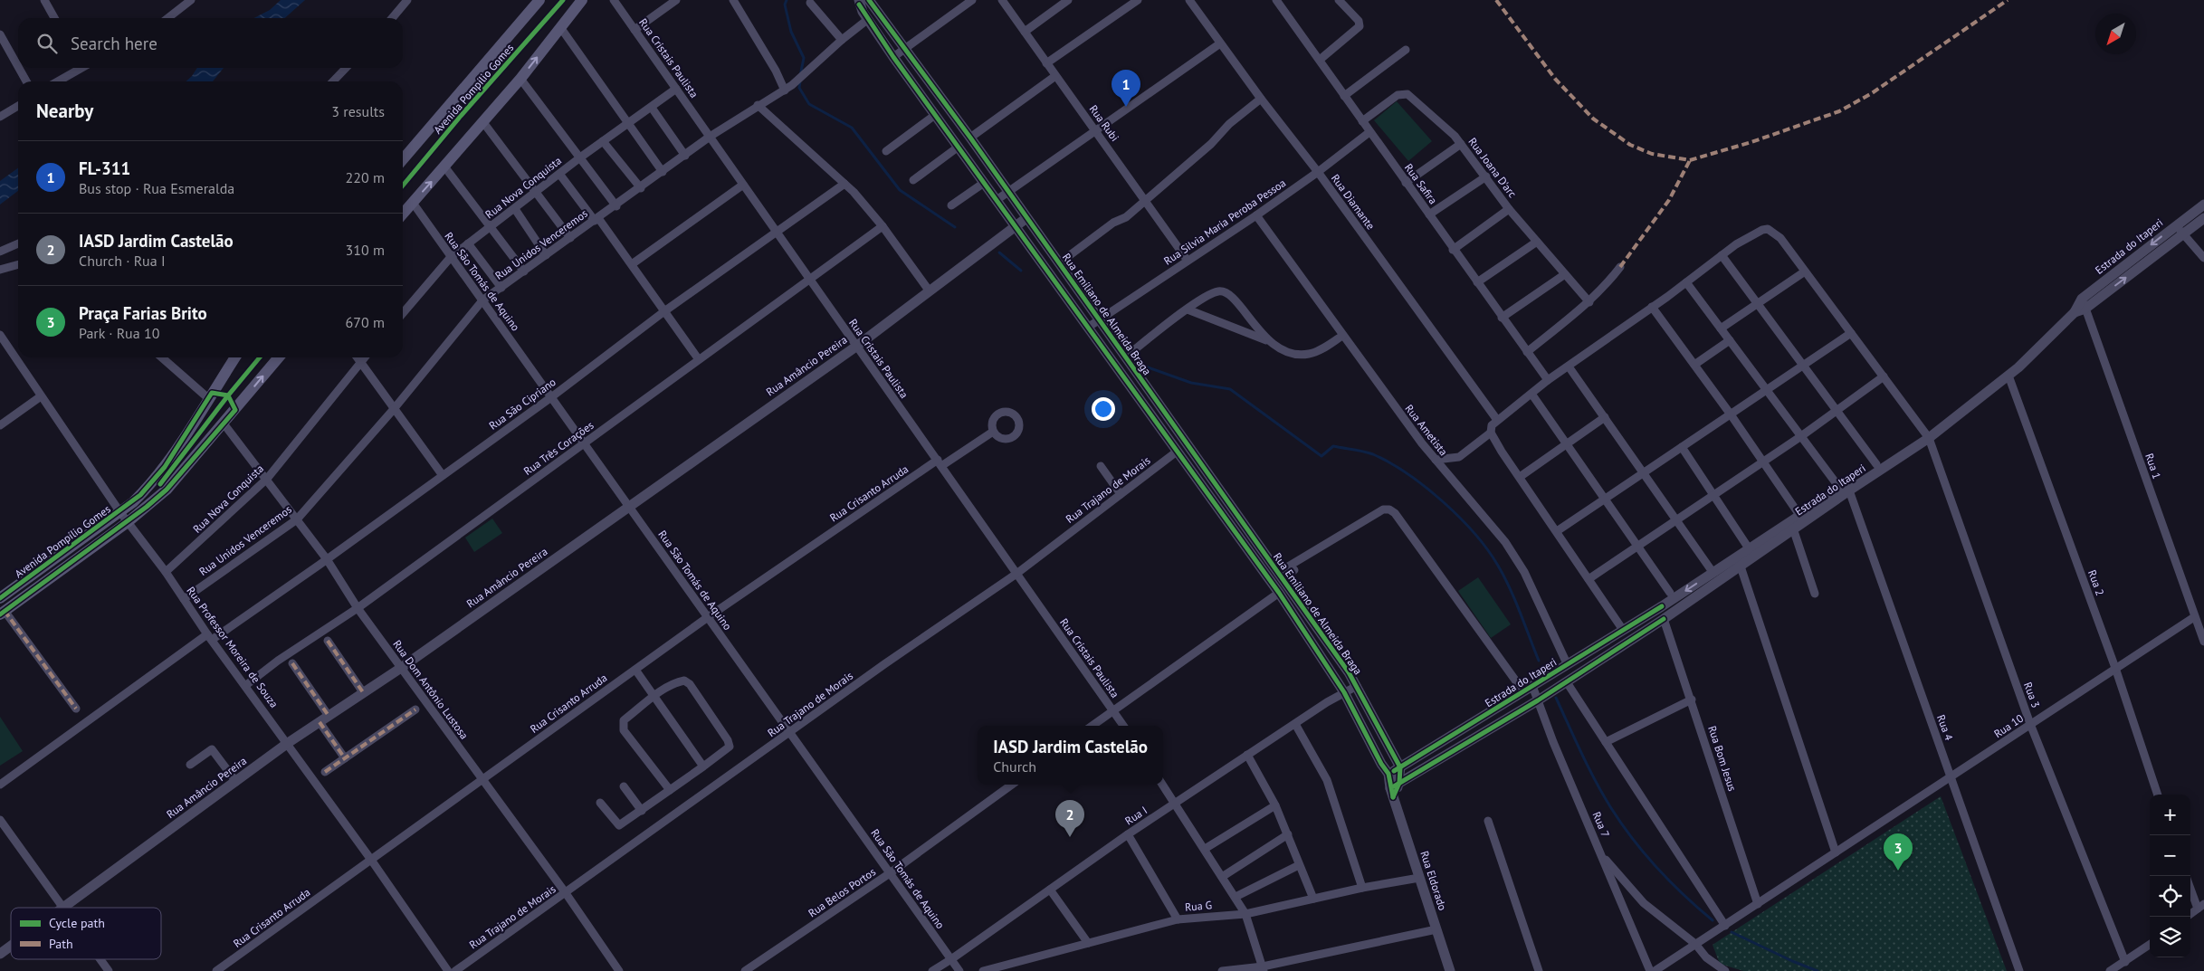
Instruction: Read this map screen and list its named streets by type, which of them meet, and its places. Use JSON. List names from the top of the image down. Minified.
{"streets":{"main road":["Avenida Pompílio Gomes"],"street":["Rua Cristais Paulista","Rua Rubi","Rua Joana D'arc","Rua Safira","Rua Nova Conquista","Rua Diamante","Rua Silvia Maria Peroba Pessoa","Rua Unidos Venceremos","Estrada do Itaperi","Rua São Tomás de Aquino","Rua Emíliano de Almeida Braga","Rua Amâncio Pereira","Rua São Cipriano","Rua Ametista","Rua Três Corações","Rua 1","Rua Trajano de Morais","Rua Crisanto Arruda","Rua 2","Rua Professor Moreira de Souza","Rua Dom Antônio Lustosa","Rua 3","Rua 10","Rua 4","Rua Bom Jesus","Rua I","Rua 7","Rua Eldorado","Rua Belos Portos","Rua G"]},"crossings":[["Rua Cristais Paulista","Rua Nova Conquista"],["Rua Cristais Paulista","Rua Unidos Venceremos"],["Rua Cristais Paulista","Rua Amâncio Pereira"],["Rua Cristais Paulista","Rua São Cipriano"],["Rua Cristais Paulista","Rua Três Corações"],["Rua Cristais Paulista","Rua Trajano de Morais"],["Rua Cristais Paulista","Rua Crisanto Arruda"],["Avenida Pompílio Gomes","Rua Professor Moreira de Souza"],["Avenida Pompílio Gomes","Rua Dom Antônio Lustosa"],["Rua Rubi","Rua Silvia Maria Peroba Pessoa"],["Rua Joana D'arc","Rua Safira"],["Rua Safira","Rua Silvia Maria Peroba Pessoa"],["Rua Nova Conquista","Rua São Tomás de Aquino"],["Rua Nova Conquista","Rua Professor Moreira de Souza"],["Rua Nova Conquista","Rua Dom Antônio Lustosa"],["Rua Diamante","Rua Silvia Maria Peroba Pessoa"],["Rua Diamante","Estrada do Itaperi"],["Rua Silvia Maria Peroba Pessoa","Rua Emíliano de Almeida Braga"],["Rua Silvia Maria Peroba Pessoa","Rua Ametista"],["Rua Unidos Venceremos","Rua São Tomás de Aquino"],["Rua Unidos Venceremos","Rua Emíliano de Almeida Braga"],["Rua Unidos Venceremos","Rua Professor Moreira de Souza"],["Rua Unidos Venceremos","Rua Dom Antônio Lustosa"],["Estrada do Itaperi","Rua Emíliano de Almeida Braga"],["Estrada do Itaperi","Rua Ametista"],["Estrada do Itaperi","Rua 1"],["Estrada do Itaperi","Rua 2"],["Estrada do Itaperi","Rua 3"],["Estrada do Itaperi","Rua 4"],["Estrada do Itaperi","Rua Bom Jesus"],["Estrada do Itaperi","Rua 7"],["Estrada do Itaperi","Rua Eldorado"],["Rua São Tomás de Aquino","Rua Amâncio Pereira"],["Rua São Tomás de Aquino","Rua São Cipriano"],["Rua São Tomás de Aquino","Rua Três Corações"],["Rua São Tomás de Aquino","Rua Trajano de Morais"],["Rua São Tomás de Aquino","Rua Crisanto Arruda"],["Rua São Tomás de Aquino","Rua I"],["Rua São Tomás de Aquino","Rua Belos Portos"],["Rua Emíliano de Almeida Braga","Rua Amâncio Pereira"],["Rua Emíliano de Almeida Braga","Rua Trajano de Morais"],["Rua Emíliano de Almeida Braga","Rua I"],["Rua Emíliano de Almeida Braga","Rua 7"],["Rua Emíliano de Almeida Braga","Rua Eldorado"],["Rua Amâncio Pereira","Rua Professor Moreira de Souza"],["Rua Amâncio Pereira","Rua Dom Antônio Lustosa"],["Rua São Cipriano","Rua Professor Moreira de Souza"],["Rua São Cipriano","Rua Dom Antônio Lustosa"],["Rua Três Corações","Rua Professor Moreira de Souza"],["Rua Três Corações","Rua Dom Antônio Lustosa"],["Rua 1","Rua 10"],["Rua Trajano de Morais","Rua Dom Antônio Lustosa"],["Rua Crisanto Arruda","Rua Professor Moreira de Souza"],["Rua Crisanto Arruda","Rua Dom Antônio Lustosa"],["Rua 2","Rua 10"],["Rua 3","Rua 10"],["Rua 10","Rua 4"],["Rua 10","Rua Bom Jesus"],["Rua Eldorado","Rua G"]],"legend":["Cycle path","Path"],"north":"bottom left","page":{"search":"Search here","pins":["1","2","3"],"heading":["Nearby","3 results"],"list":[{"mark":"1","name":"FL-311","note":"Bus stop · Rua Esmeralda","value":"220 m"},{"mark":"2","name":"IASD Jardim Castelão","note":"Church · Rua I","value":"310 m"},{"mark":"3","name":"Praça Farias Brito","note":"Park · Rua 10","value":"670 m"}],"popup":["IASD Jardim Castelão","Church"],"map_buttons":["+","−"]}}
